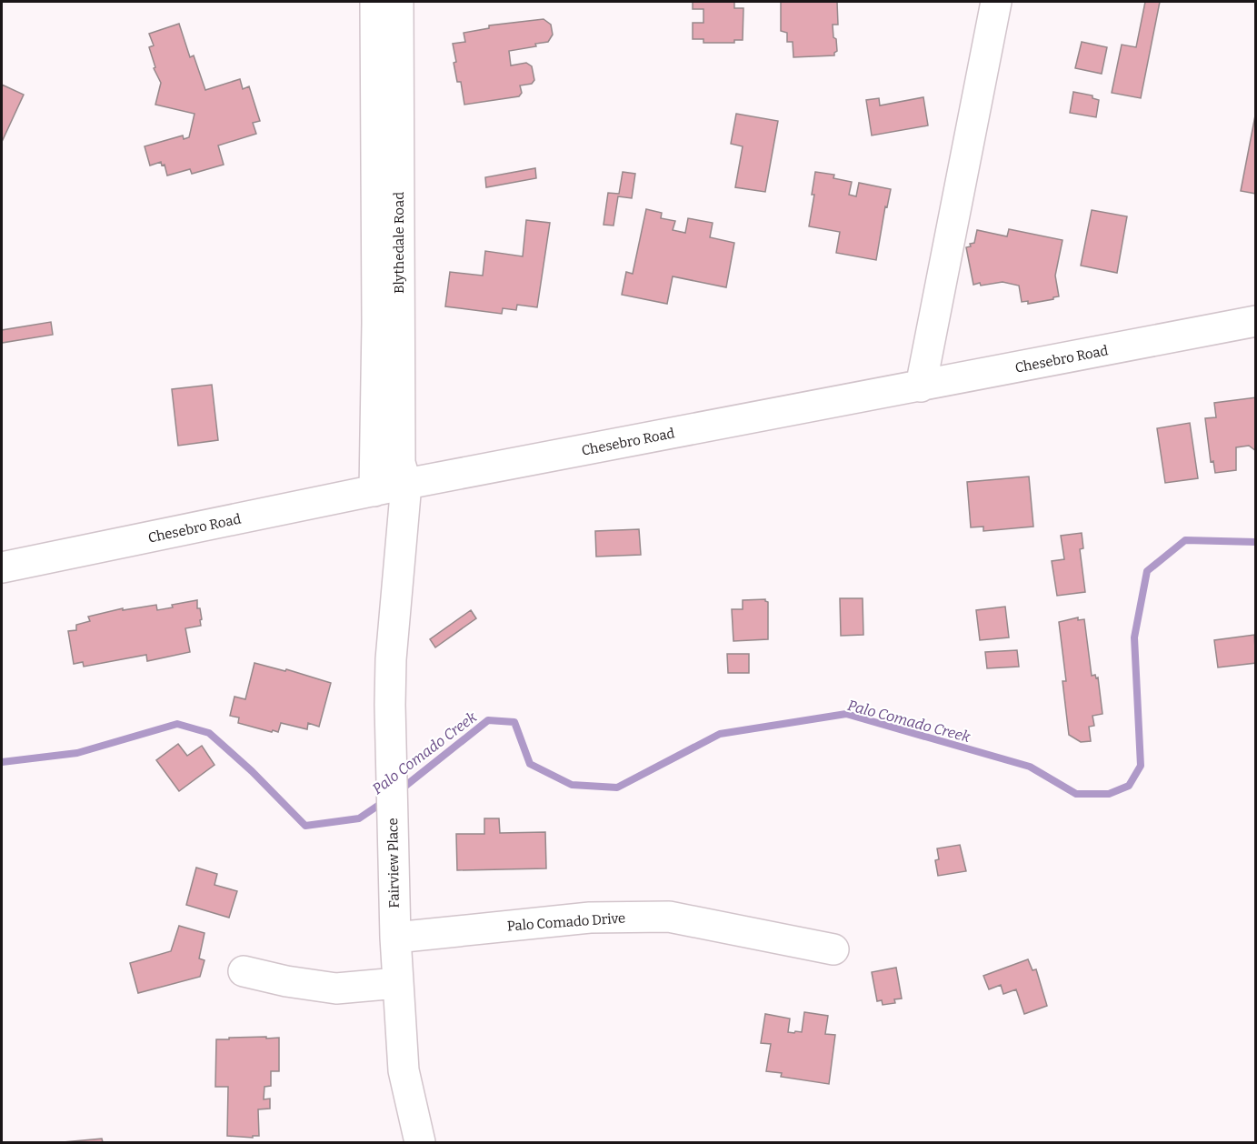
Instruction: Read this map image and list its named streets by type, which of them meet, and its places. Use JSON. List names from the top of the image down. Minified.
{"streets":{"street":["Blythedale Road","Chesebro Road","Fairview Place","Palo Comado Drive"]},"crossings":[["Blythedale Road","Chesebro Road"],["Blythedale Road","Fairview Place"],["Chesebro Road","Fairview Place"],["Fairview Place","Palo Comado Drive"]],"water":["Palo Comado Creek"]}
